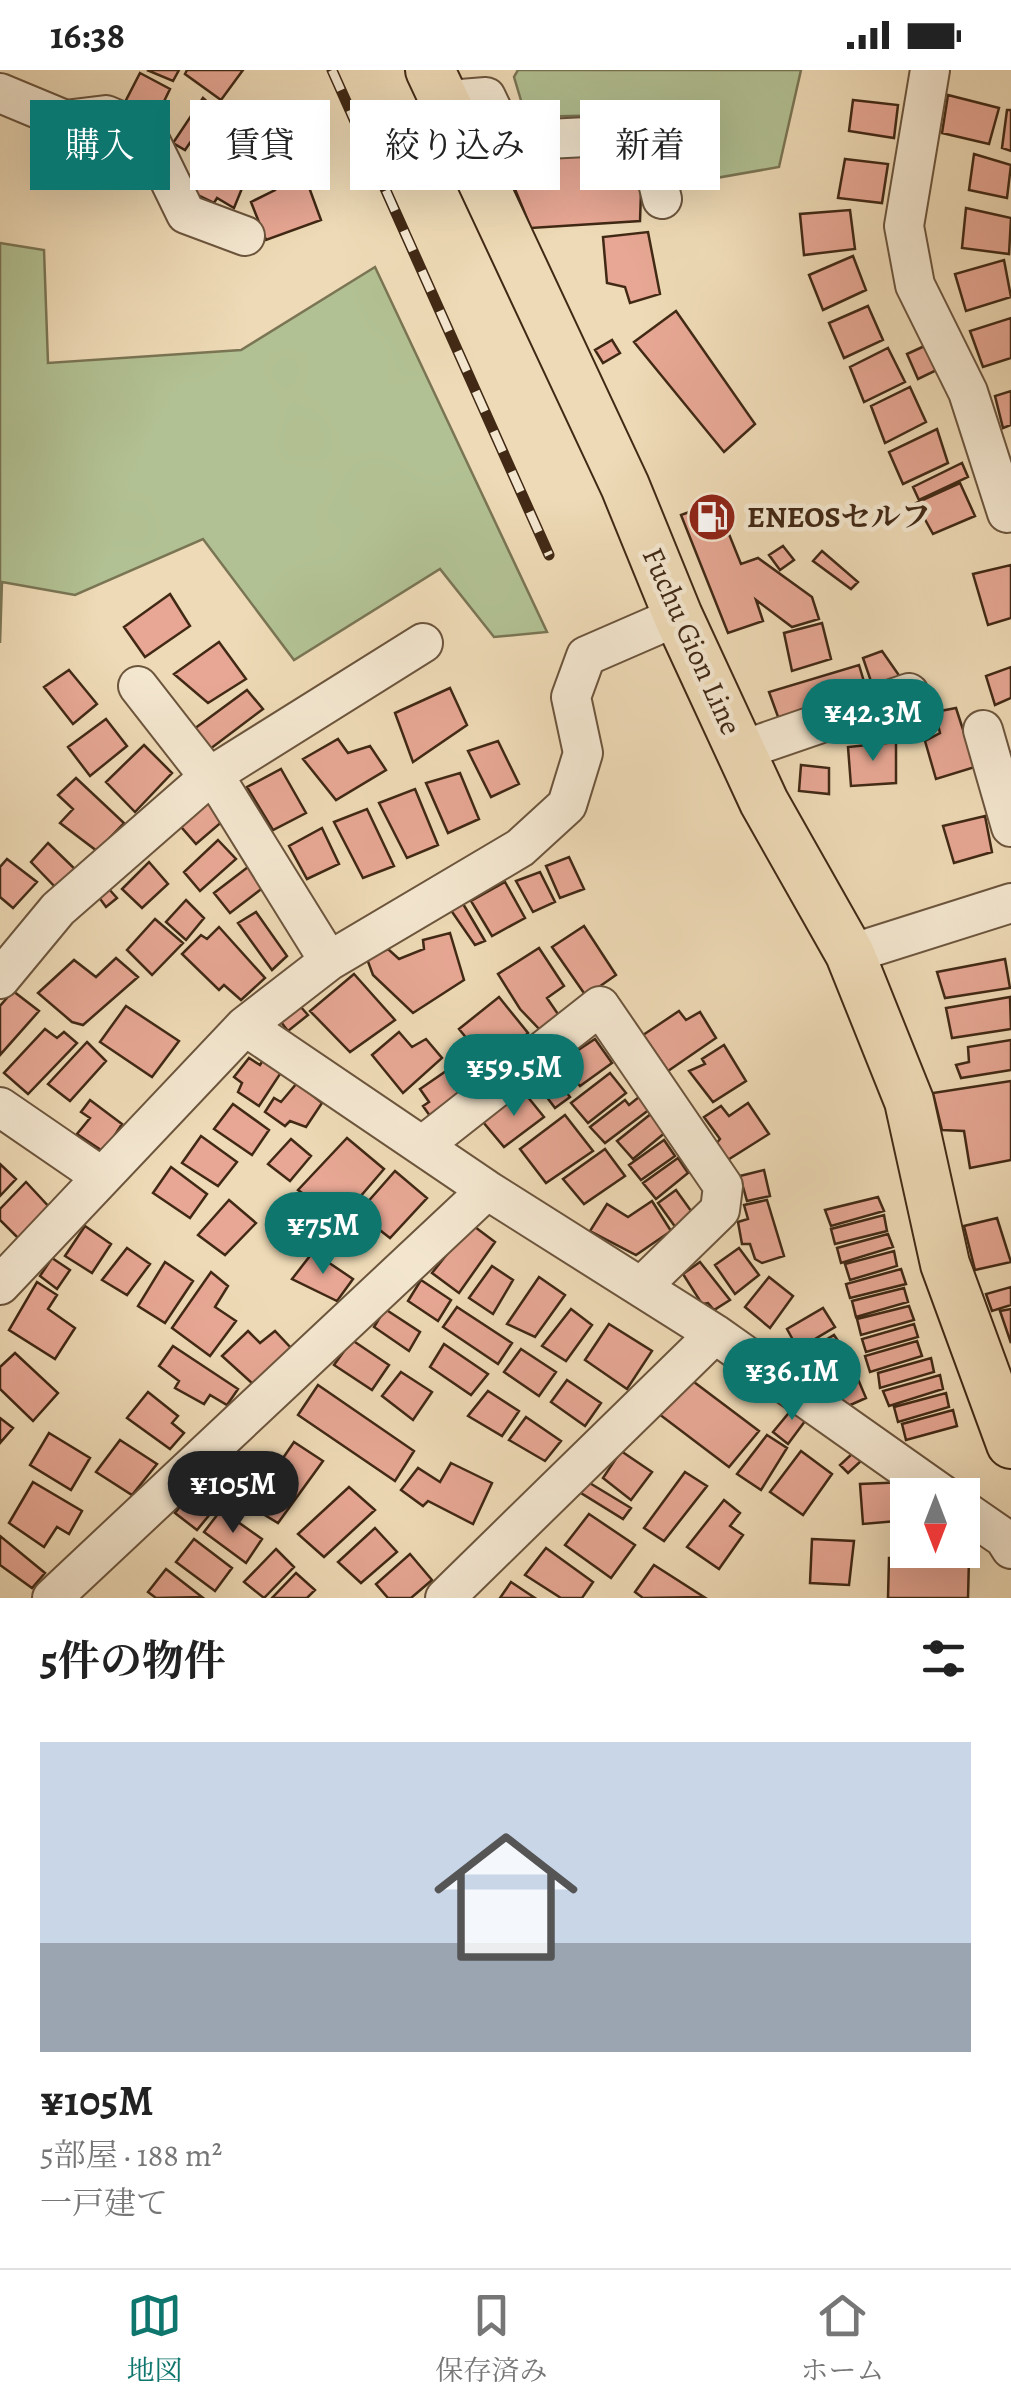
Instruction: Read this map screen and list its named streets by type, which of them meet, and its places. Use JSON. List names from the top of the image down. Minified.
{"streets":{"main road":["Fuchu Gion Line"]},"places":{"fuel station":["ENEOSセルフ"]},"north":"bottom","page":{"status":"16:38","chip":["購入","賃貸","絞り込み","新着"],"price":["¥42.3M","¥59.5M","¥75M","¥36.1M","¥105M"],"heading":"5件の物件","list":[{"name":"¥105M","note":"5部屋 · 188 m² · 一戸建て"}],"tabs":["地図","保存済み","ホーム"]}}
